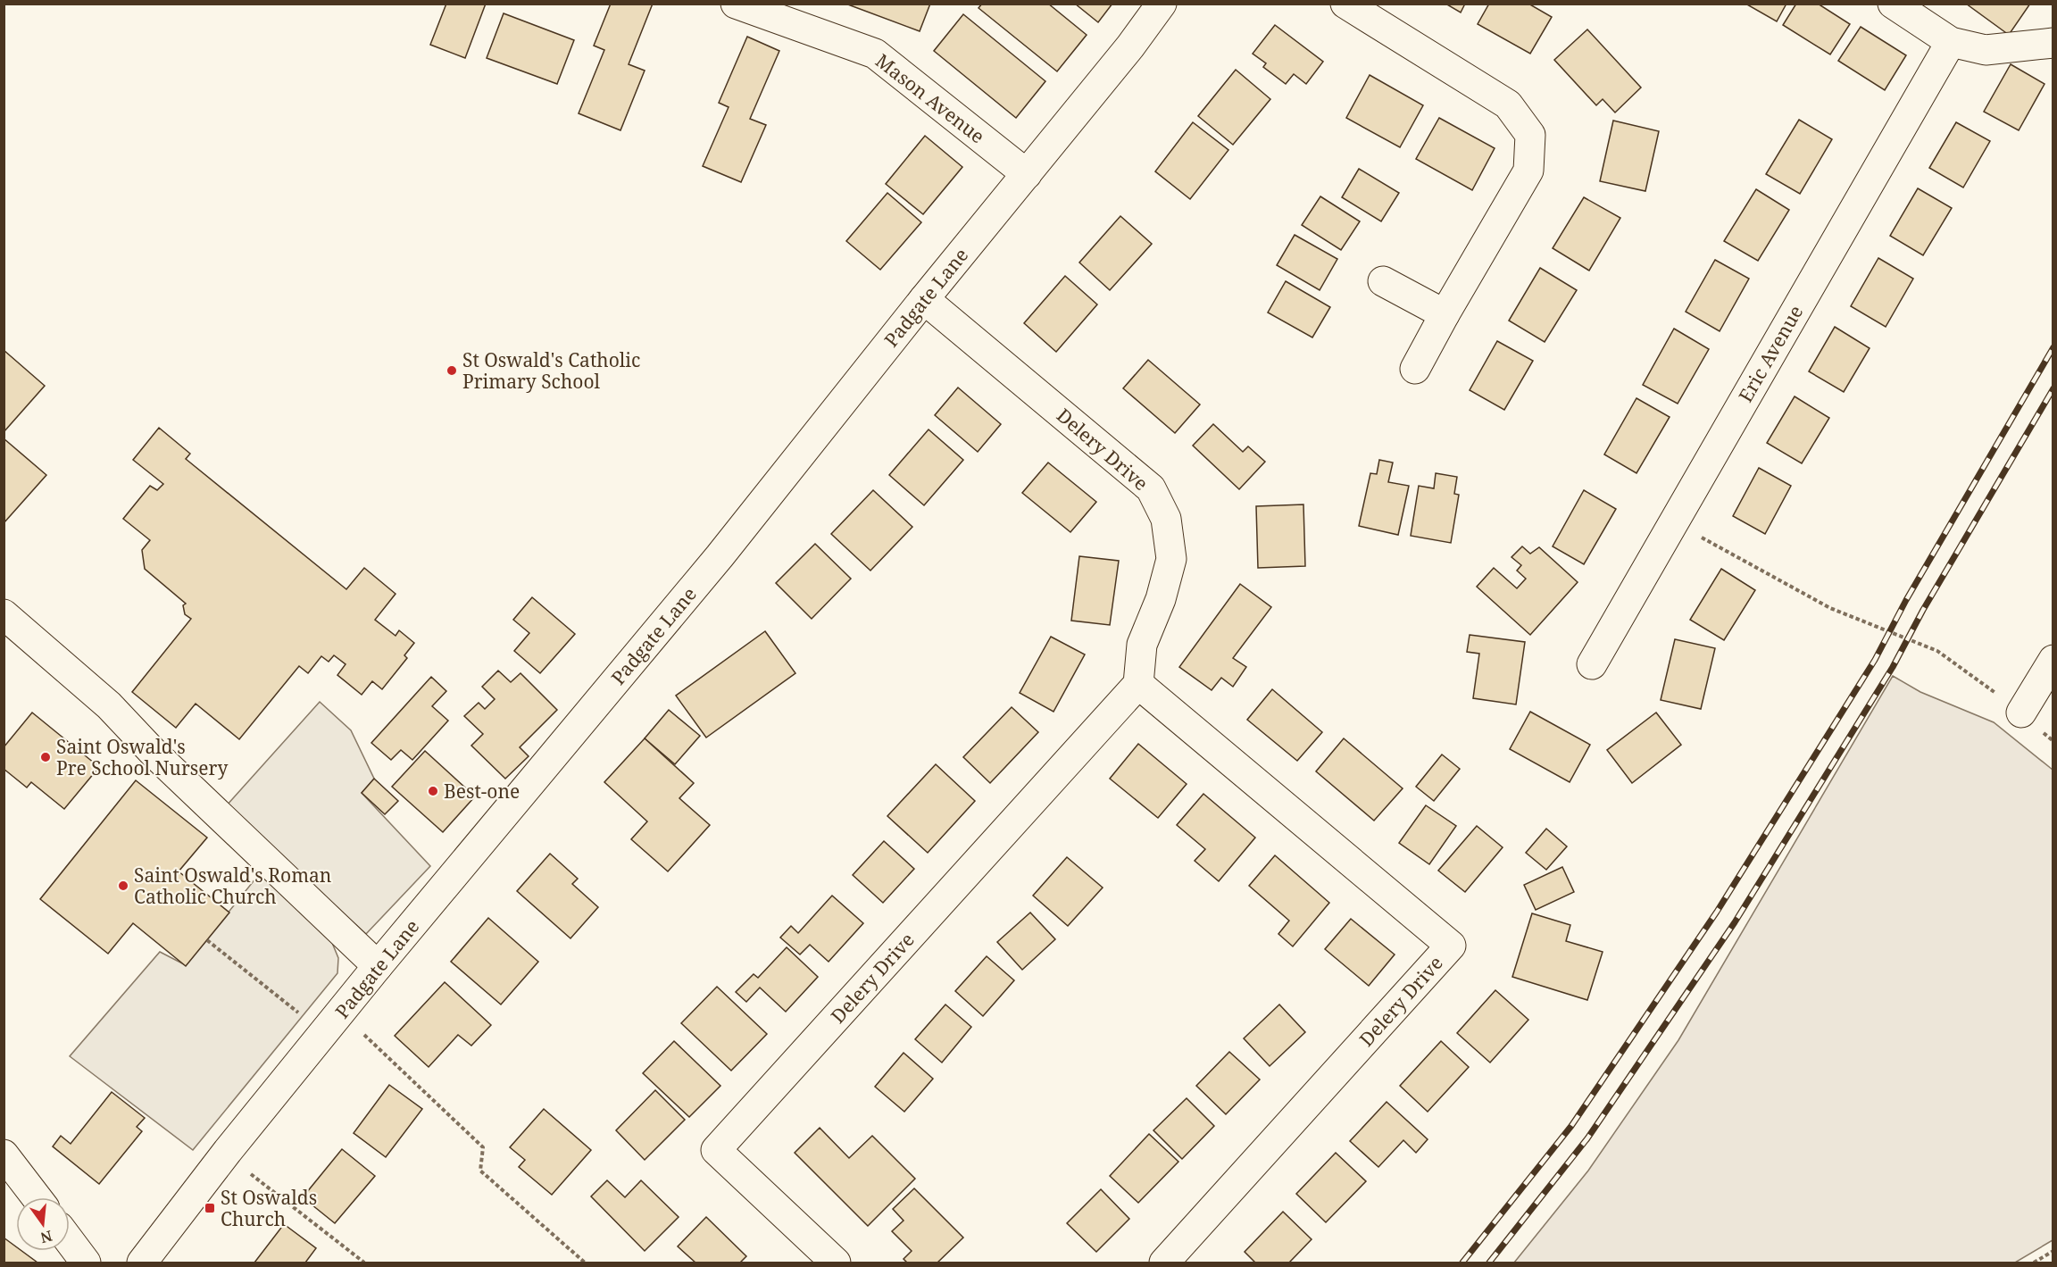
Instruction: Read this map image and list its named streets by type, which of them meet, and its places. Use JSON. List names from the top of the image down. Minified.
{"streets":{"street":["Mason Avenue","Padgate Lane","Eric Avenue","Delery Drive"]},"crossings":[["Mason Avenue","Padgate Lane"],["Padgate Lane","Delery Drive"]],"places":{"other":["St Oswald's Catholic Primary School","Saint Oswald's Pre School Nursery","Best-one","Saint Oswald's Roman Catholic Church"],"transit":["St Oswalds Church"]},"north":"bottom"}
